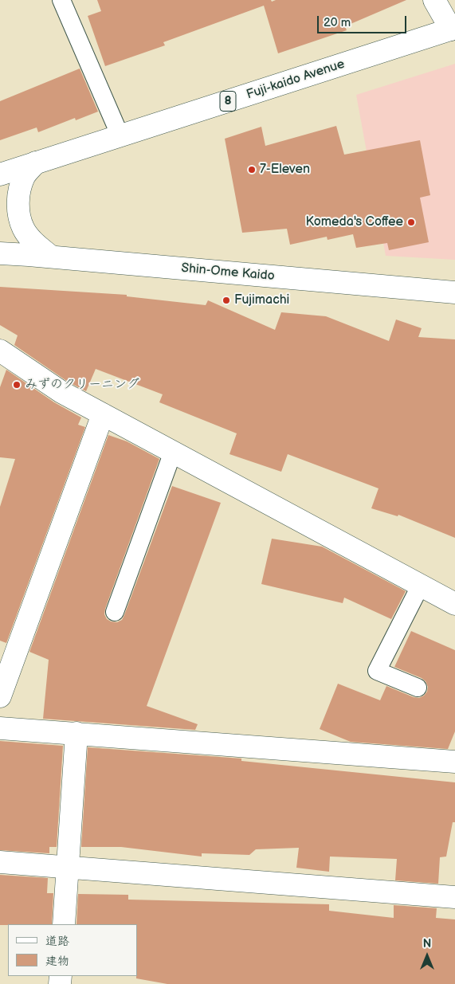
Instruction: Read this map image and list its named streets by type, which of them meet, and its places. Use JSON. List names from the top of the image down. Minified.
{"streets":{"street":["Fuji-kaido Avenue","8","Shin-Ome Kaido"]},"places":["7-Eleven","Komeda's Coffee","Fujimachi","みずのクリーニング"],"legend":["道路","建物"],"scale_bar":"20 m","north":"top"}
